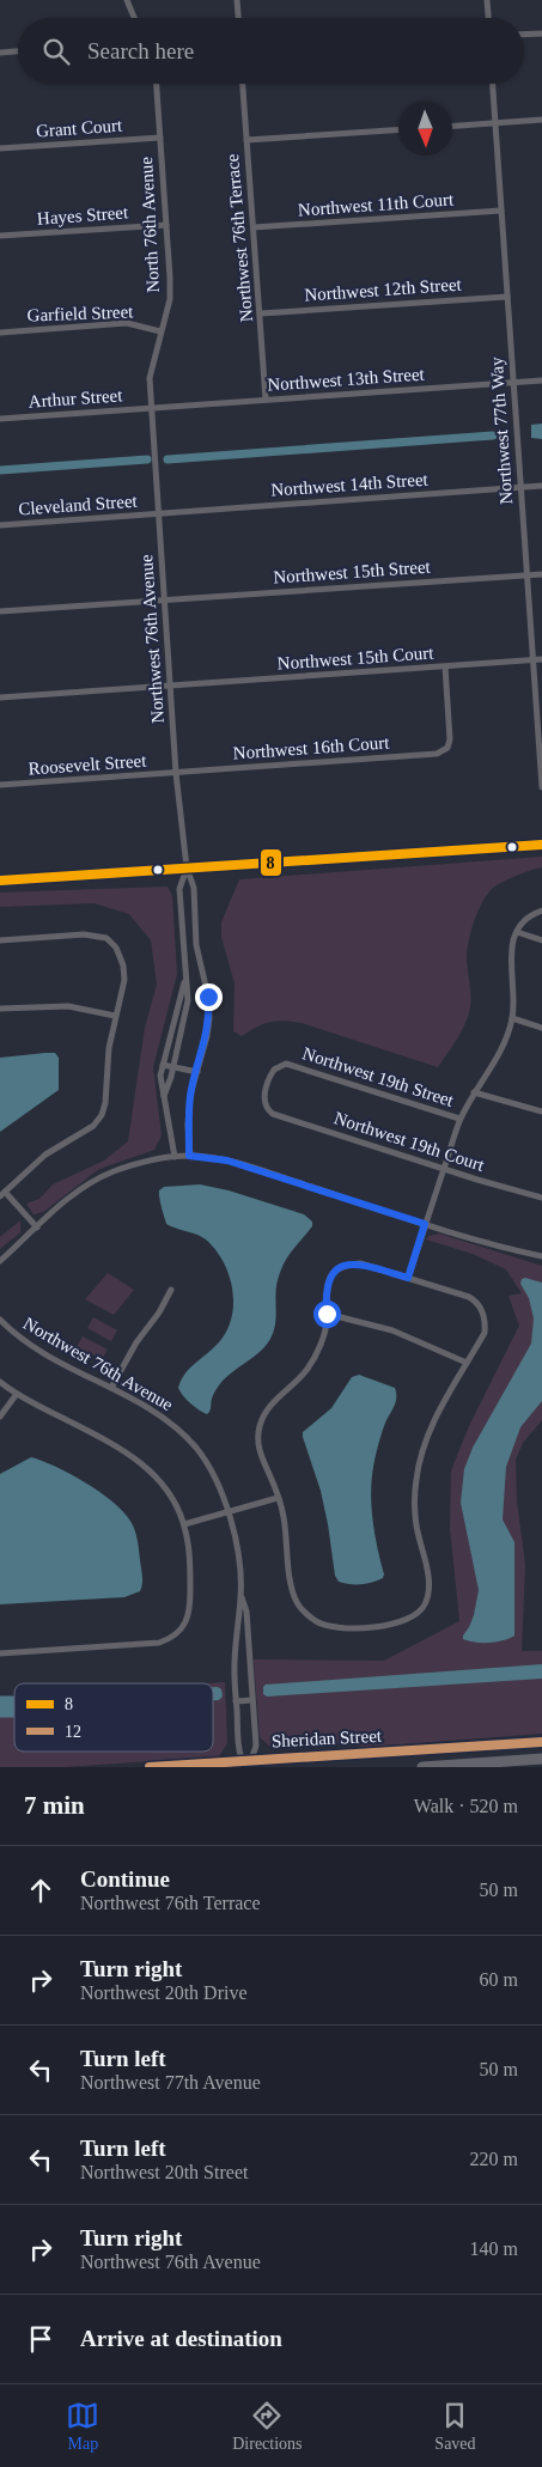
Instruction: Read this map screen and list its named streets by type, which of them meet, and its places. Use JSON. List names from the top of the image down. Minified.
{"streets":{"main road":["Sheridan Street"],"street":["Grant Court","Northwest 11th Court","Hayes Street","North 76th Avenue","Northwest 76th Terrace","Northwest 12th Street","Garfield Street","Northwest 13th Street","Arthur Street","Northwest 77th Way","Northwest 14th Street","Cleveland Street","Northwest 15th Street","Northwest 76th Avenue","Northwest 15th Court","Northwest 16th Court","Roosevelt Street","Northwest 19th Street","Northwest 19th Court"]},"crossings":[["Grant Court","North 76th Avenue"],["Northwest 11th Court","Northwest 76th Terrace"],["Northwest 11th Court","Northwest 77th Way"],["Hayes Street","North 76th Avenue"],["North 76th Avenue","Garfield Street"],["North 76th Avenue","Northwest 13th Street"],["North 76th Avenue","Arthur Street"],["North 76th Avenue","Northwest 76th Avenue"],["Northwest 76th Terrace","Northwest 12th Street"],["Northwest 76th Terrace","Northwest 13th Street"],["Northwest 12th Street","Northwest 77th Way"],["Northwest 13th Street","Arthur Street"],["Northwest 13th Street","Northwest 77th Way"],["Northwest 13th Street","Northwest 76th Avenue"],["Arthur Street","Northwest 76th Avenue"],["Northwest 77th Way","Northwest 14th Street"],["Northwest 77th Way","Northwest 15th Street"],["Northwest 77th Way","Northwest 15th Court"],["Northwest 14th Street","Cleveland Street"],["Northwest 14th Street","Northwest 76th Avenue"],["Cleveland Street","Northwest 76th Avenue"],["Northwest 15th Street","Northwest 76th Avenue"],["Northwest 76th Avenue","Northwest 15th Court"],["Northwest 76th Avenue","Northwest 16th Court"],["Northwest 76th Avenue","Roosevelt Street"],["Northwest 76th Avenue","Sheridan Street"],["Northwest 15th Court","Northwest 16th Court"],["Northwest 16th Court","Roosevelt Street"],["Northwest 19th Street","Northwest 19th Court"]],"lines":["transit line 8","transit line 12"],"legend":["8","12"],"north":"bottom","page":{"search":"Search here","heading":["7 min","Walk · 520 m"],"list":[["Continue","Northwest 76th Terrace","50 m"],["Turn right","Northwest 20th Drive","60 m"],["Turn left","Northwest 77th Avenue","50 m"],["Turn left","Northwest 20th Street","220 m"],["Turn right","Northwest 76th Avenue","140 m"],"Arrive at destination"],"nav":["Map","Directions","Saved"]}}
